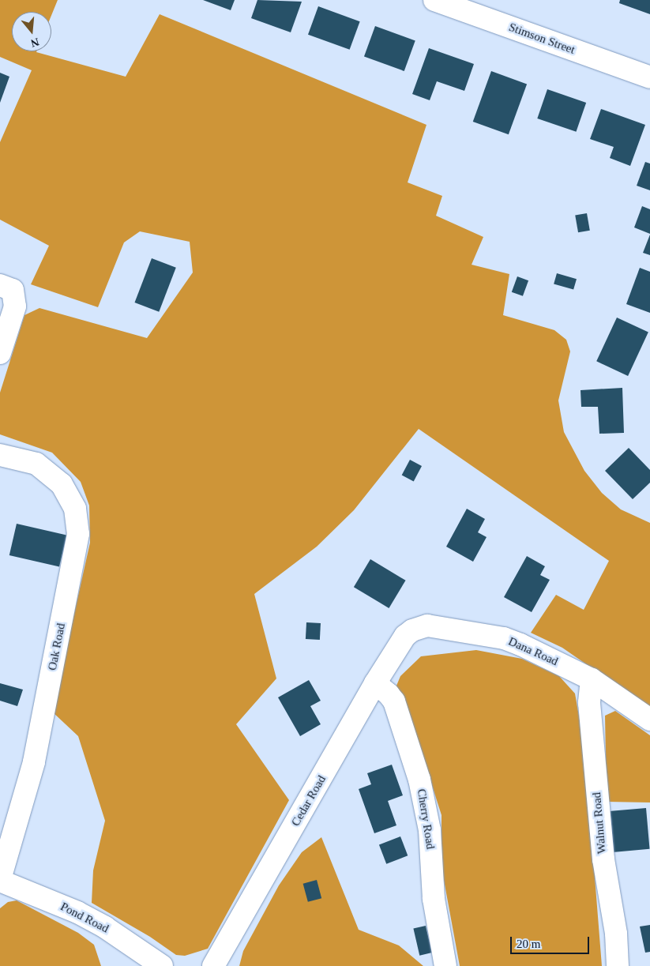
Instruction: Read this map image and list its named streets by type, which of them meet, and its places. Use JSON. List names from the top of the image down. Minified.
{"streets":{"street":["Stimson Street","Oak Road","Dana Road","Cedar Road","Cherry Road","Walnut Road","Pond Road"]},"crossings":[["Oak Road","Pond Road"],["Dana Road","Cedar Road"],["Dana Road","Walnut Road"],["Cedar Road","Cherry Road"]],"scale_bar":"20 m","north":"bottom"}
